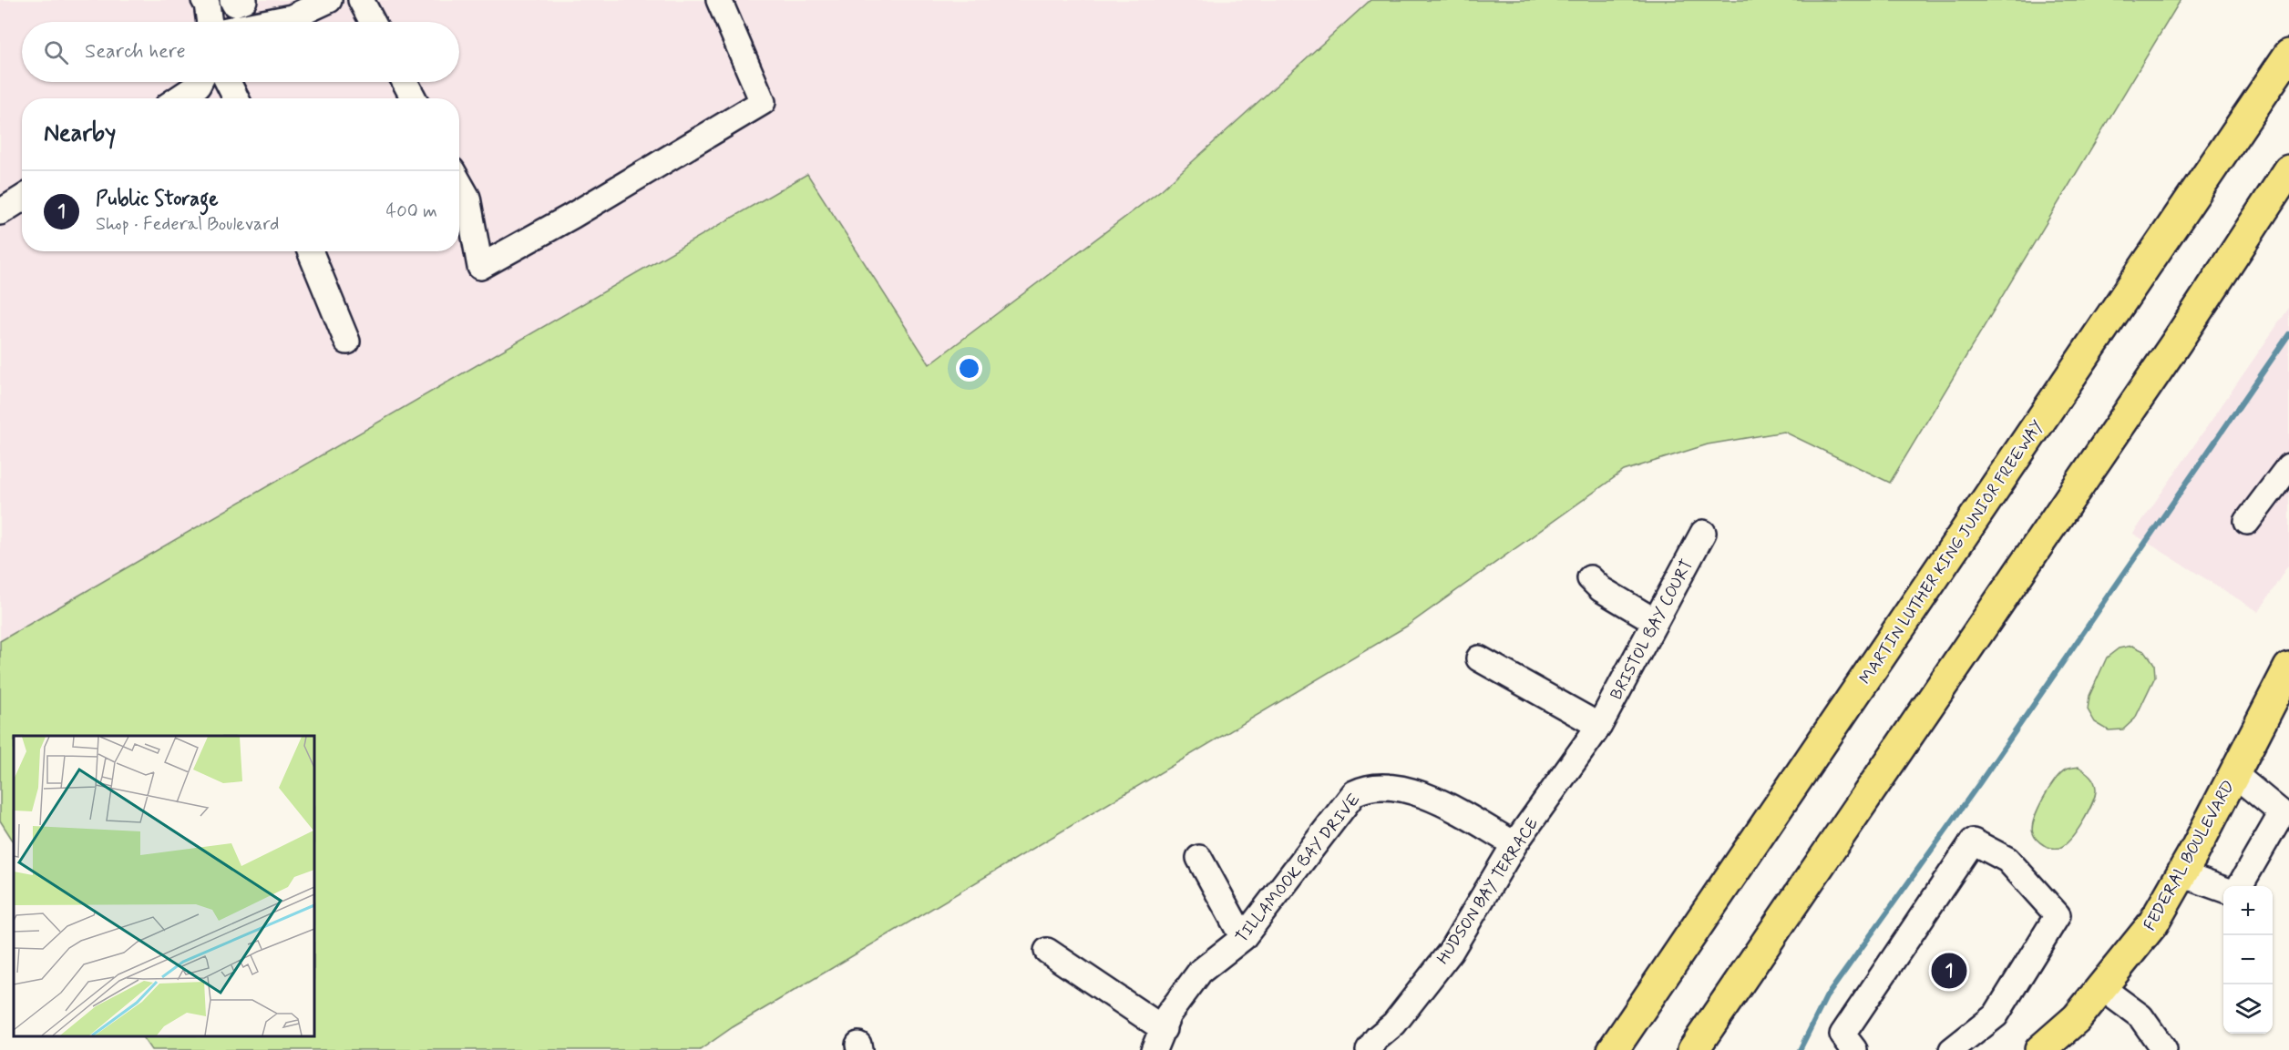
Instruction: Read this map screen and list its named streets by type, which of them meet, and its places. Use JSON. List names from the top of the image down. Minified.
{"streets":{"main road":["MARTIN LUTHER KING JUNIOR FREEWAY","FEDERAL BOULEVARD"],"street":["BRISTOL BAY COURT","TILLAMOOK BAY DRIVE","HUDSON BAY TERRACE"]},"crossings":[["BRISTOL BAY COURT","HUDSON BAY TERRACE"],["TILLAMOOK BAY DRIVE","HUDSON BAY TERRACE"]],"page":{"search":"Search here","heading":"Nearby","list":[{"mark":"1","name":"Public Storage","note":"Shop · Federal Boulevard","value":"400 m"}],"map_buttons":["+","−"],"pins":"1"}}
